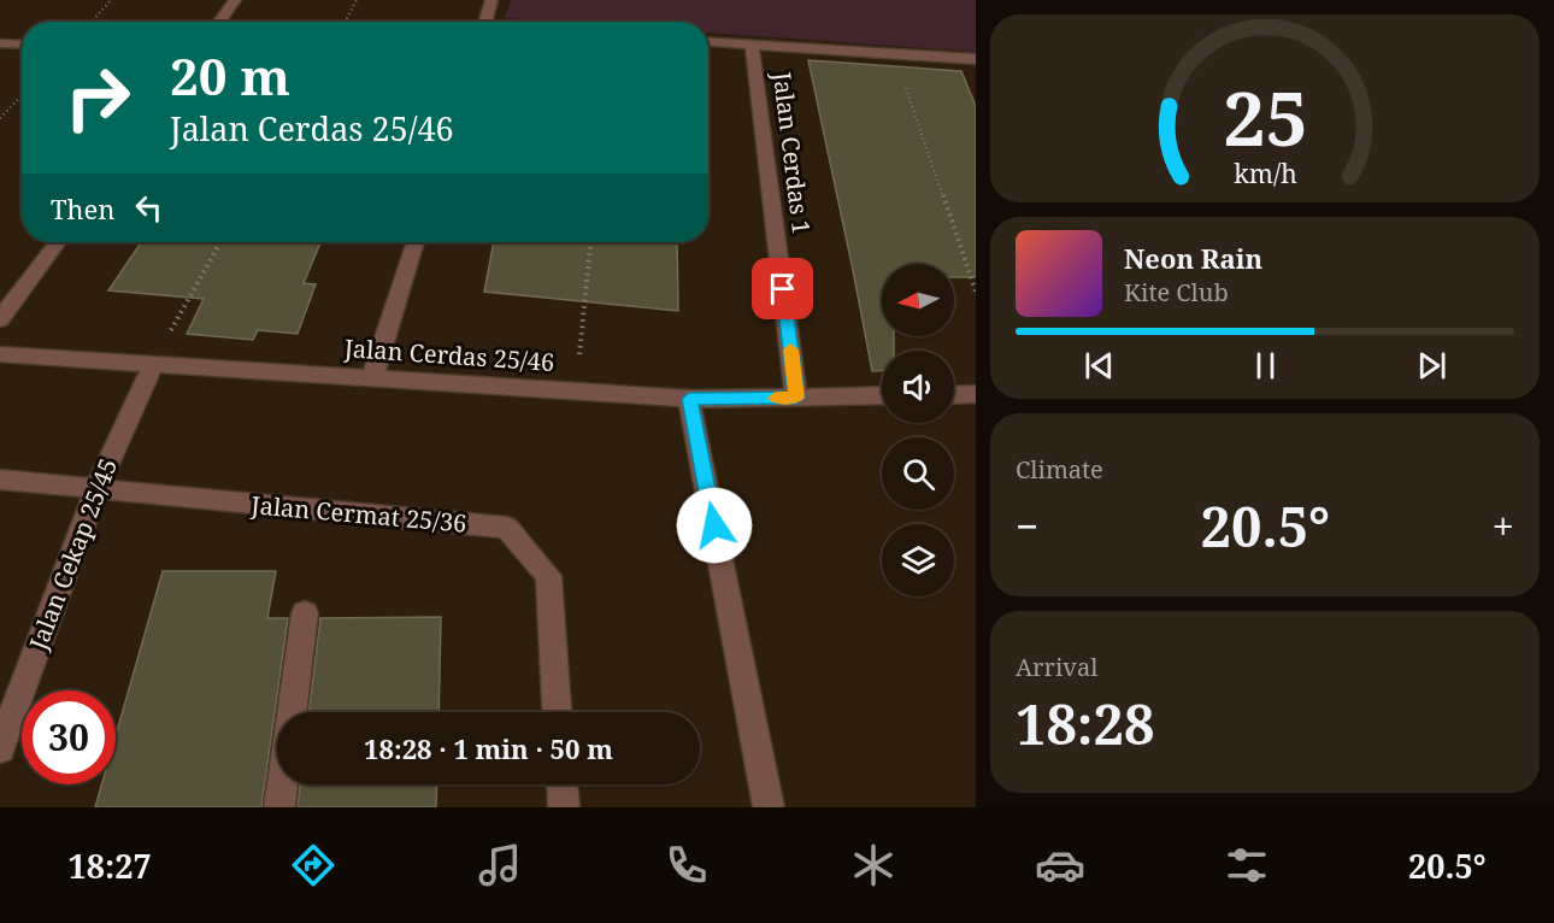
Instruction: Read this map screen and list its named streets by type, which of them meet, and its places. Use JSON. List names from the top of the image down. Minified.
{"streets":{"street":["Jalan Cerdas 1","Jalan Cerdas 25/46","Jalan Cermat 25/36","Jalan Cekap 25/45"]},"crossings":[["Jalan Cerdas 1","Jalan Cerdas 25/46"],["Jalan Cerdas 25/46","Jalan Cekap 25/45"],["Jalan Cermat 25/36","Jalan Cekap 25/45"]],"north":"left","page":{"turn":["20 m","Jalan Cerdas 25/46"],"then":"Then","song":["Neon Rain","Kite Club"],"tile":["Climate",["Arrival","18:28"]],"heat":["−","20.5°","+"],"limit":"30","trip":"18:28 · 1 min · 50 m","tabs":["18:27","20.5°"],"gauge":["25","km/h"]}}
